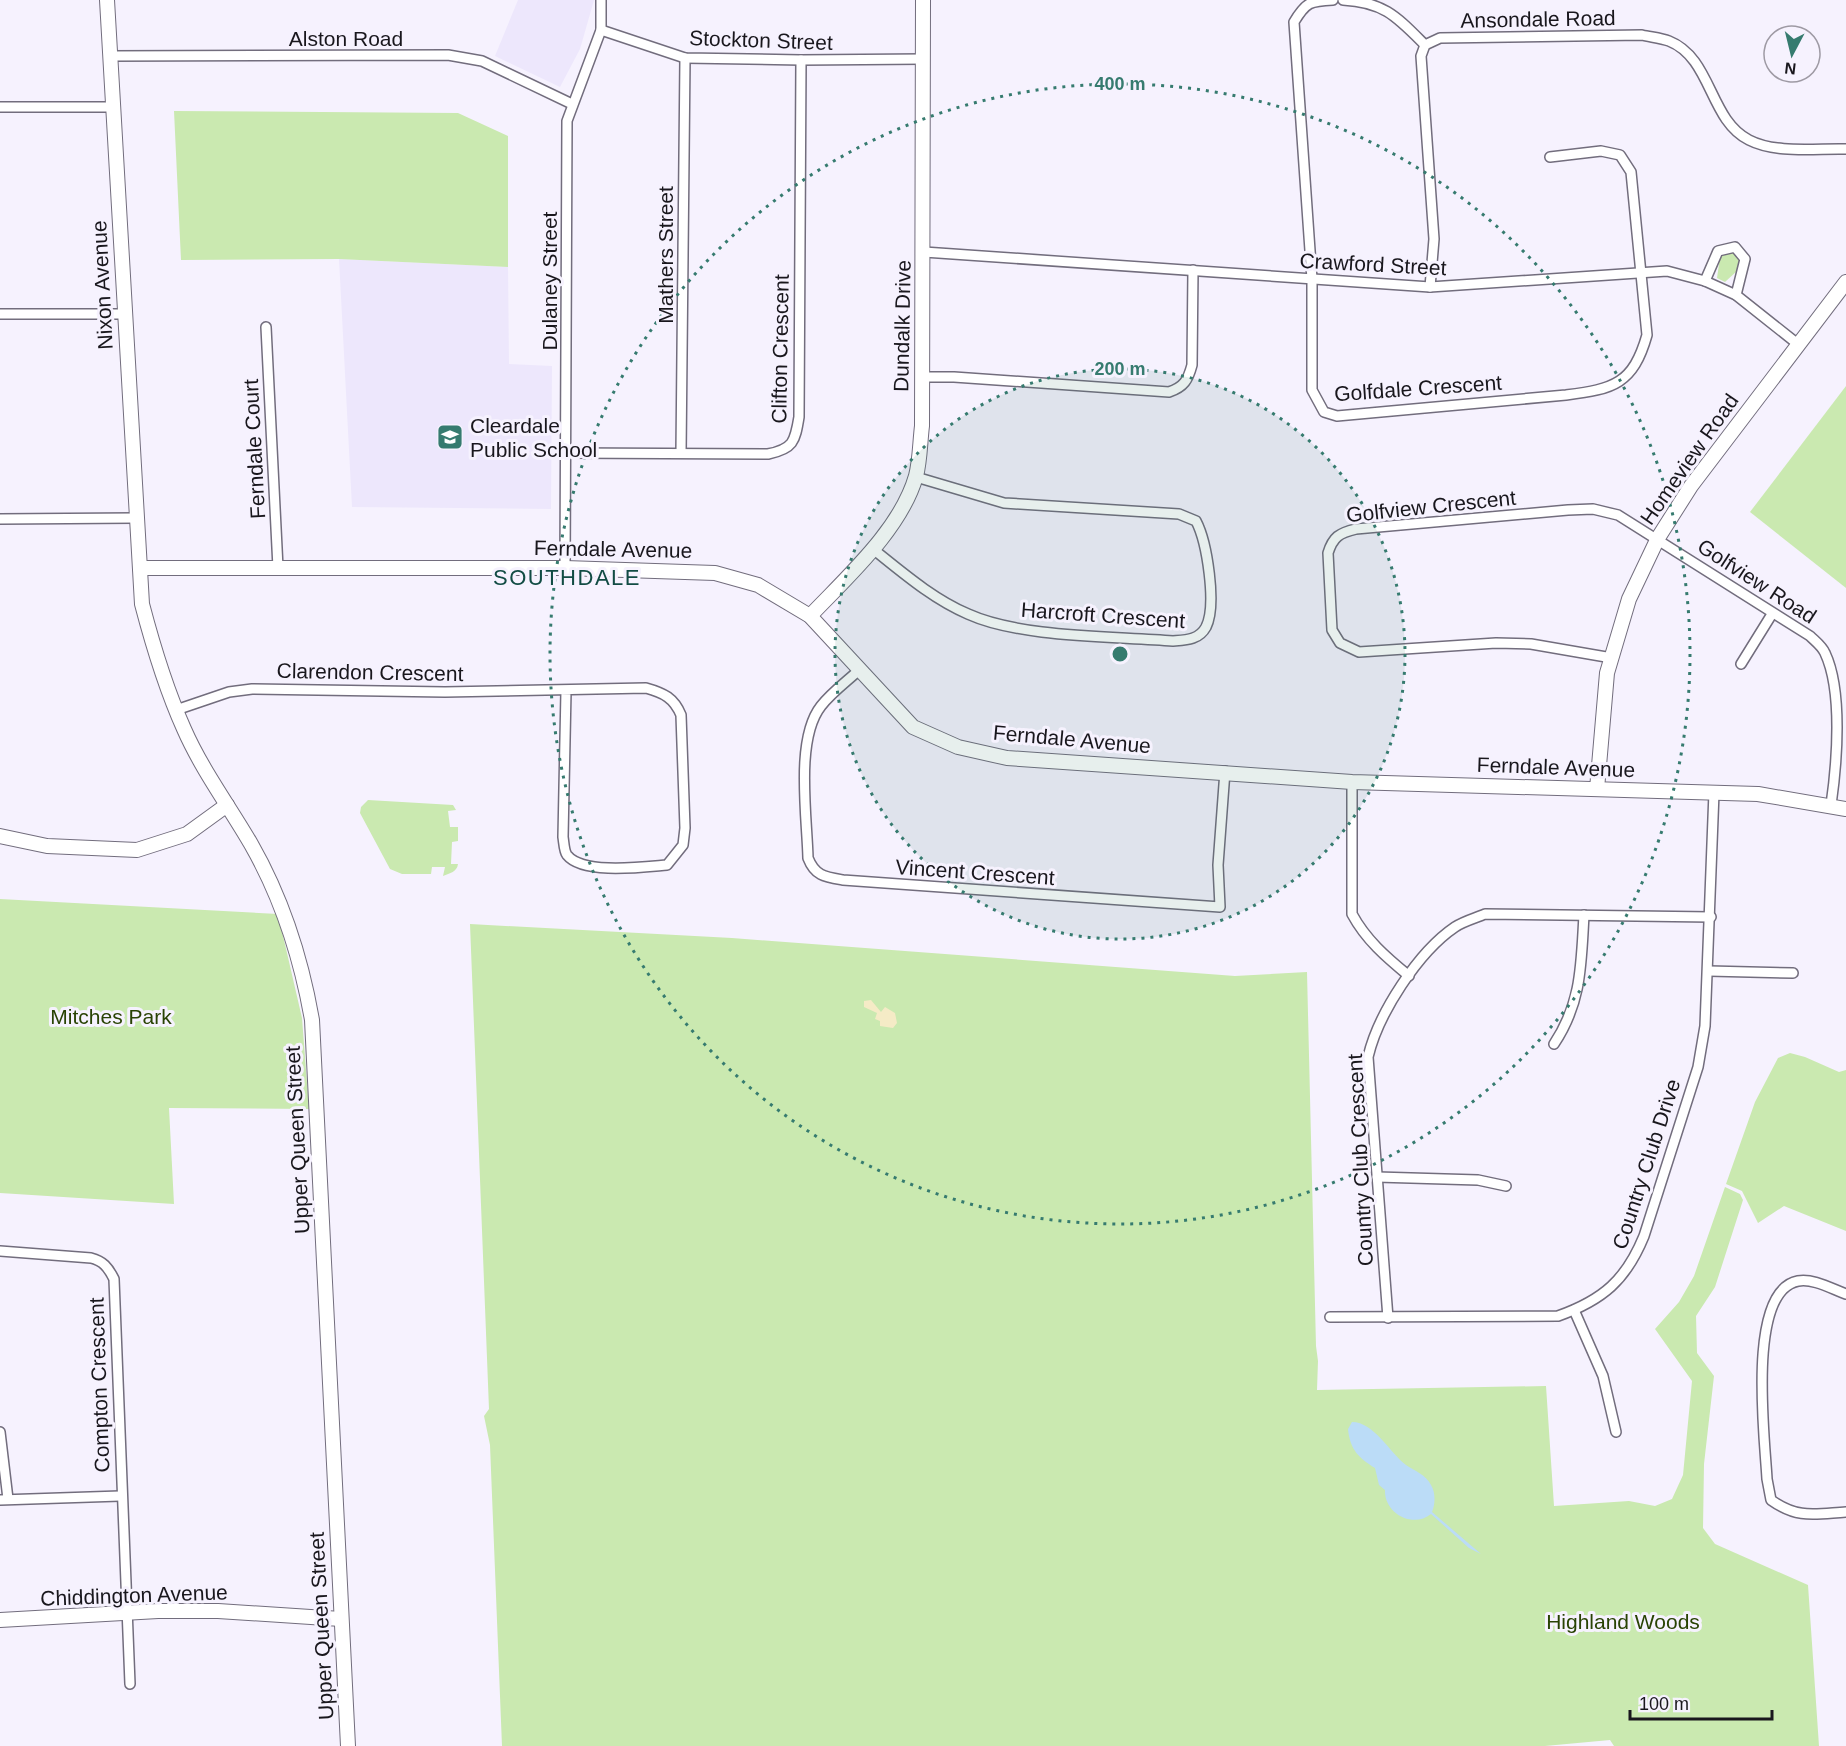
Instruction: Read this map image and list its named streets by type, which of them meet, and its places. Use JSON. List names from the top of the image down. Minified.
{"streets":{"street":["Ansondale Road","Alston Road","Stockton Street","Mathers Street","Crawford Street","Dulaney Street","Nixon Avenue","Dundalk Drive","Clifton Crescent","Golfdale Crescent","Ferndale Court","Homeview Road","Golfview Crescent","Ferndale Avenue","Golfview Road","Harcroft Crescent","Clarendon Crescent","Vincent Crescent","Upper Queen Street","Country Club Crescent","Country Club Drive","Compton Crescent","Chiddington Avenue"]},"crossings":[["Alston Road","Dulaney Street"],["Alston Road","Nixon Avenue"],["Stockton Street","Mathers Street"],["Stockton Street","Dulaney Street"],["Stockton Street","Dundalk Drive"],["Stockton Street","Clifton Crescent"],["Mathers Street","Clifton Crescent"],["Crawford Street","Dundalk Drive"],["Crawford Street","Golfdale Crescent"],["Crawford Street","Homeview Road"],["Dulaney Street","Clifton Crescent"],["Dulaney Street","Ferndale Avenue"],["Nixon Avenue","Ferndale Avenue"],["Nixon Avenue","Upper Queen Street"],["Dundalk Drive","Ferndale Avenue"],["Dundalk Drive","Harcroft Crescent"],["Ferndale Court","Ferndale Avenue"],["Homeview Road","Golfview Crescent"],["Homeview Road","Ferndale Avenue"],["Homeview Road","Golfview Road"],["Golfview Crescent","Golfview Road"],["Ferndale Avenue","Golfview Road"],["Ferndale Avenue","Vincent Crescent"],["Ferndale Avenue","Upper Queen Street"],["Ferndale Avenue","Country Club Drive"],["Clarendon Crescent","Upper Queen Street"],["Upper Queen Street","Chiddington Avenue"],["Country Club Crescent","Country Club Drive"],["Compton Crescent","Chiddington Avenue"]],"districts":["SOUTHDALE"],"parks":["Mitches Park","Highland Woods"],"places":{"school or university":["Cleardale Public School"]},"scale_bar":"100 m","north":"bottom","rings":["400 m","200 m"]}
